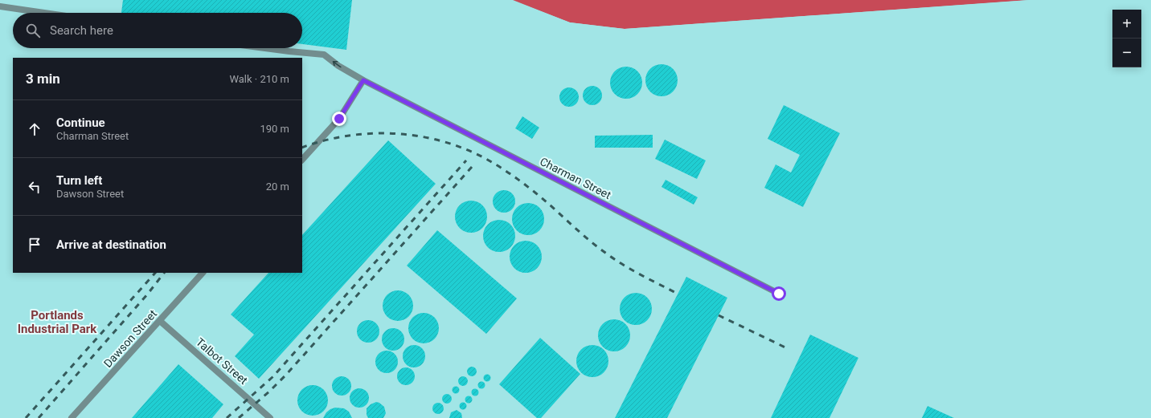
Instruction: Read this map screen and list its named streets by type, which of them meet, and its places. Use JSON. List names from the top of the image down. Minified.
{"streets":{"street":["Charman Street","Dawson Street","Talbot Street"]},"crossings":[["Dawson Street","Talbot Street"]],"districts":["Portlands Industrial Park"],"page":{"map_buttons":["+","−"],"search":"Search here","heading":["3 min","Walk · 210 m"],"list":[["Continue","Charman Street","190 m"],["Turn left","Dawson Street","20 m"],"Arrive at destination"]}}
